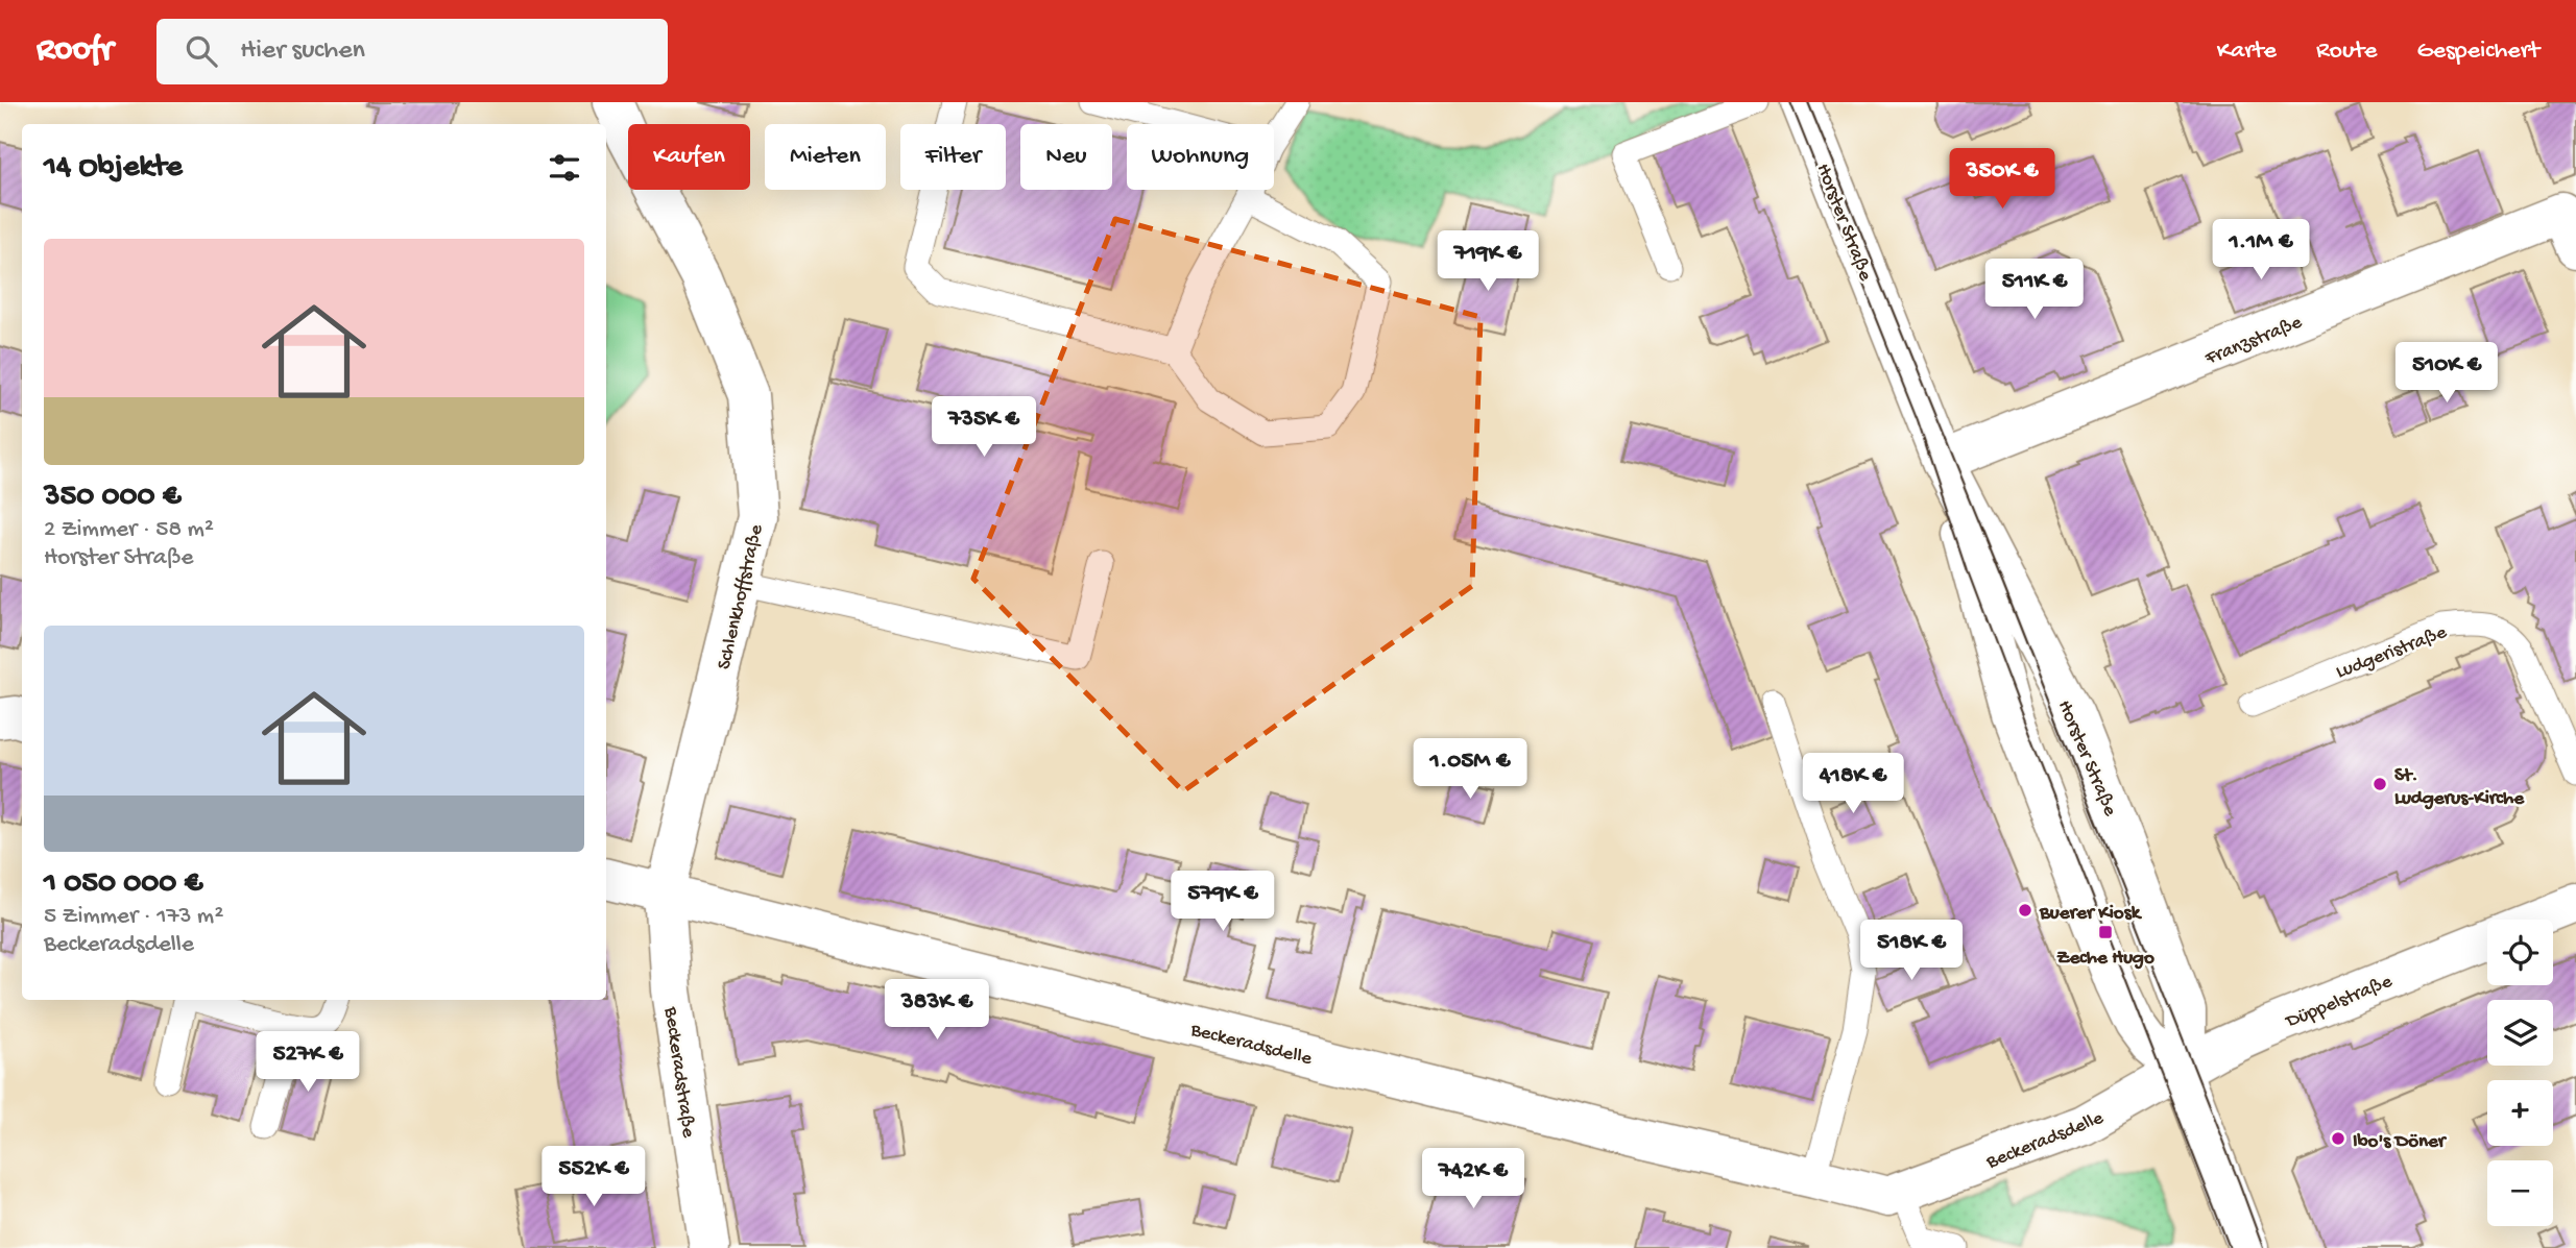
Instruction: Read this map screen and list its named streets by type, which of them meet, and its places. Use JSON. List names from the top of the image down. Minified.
{"streets":{"street":["Horster Straße","Franzstraße","Schlenkhoffstraße","Düppelstraße","Beckeradsdelle","Beckeradstraße"],"lane":["Ludgeristraße"]},"crossings":[["Horster Straße","Franzstraße"],["Horster Straße","Düppelstraße"],["Horster Straße","Beckeradsdelle"],["Schlenkhoffstraße","Beckeradsdelle"],["Schlenkhoffstraße","Beckeradstraße"],["Düppelstraße","Beckeradsdelle"],["Beckeradsdelle","Beckeradstraße"]],"places":{"other":["St. Ludgerus-Kirche","Buerer Kiosk","Ibo's Döner"],"transit":["Zeche Hugo"]},"page":{"header":"Roofr","search":"Hier suchen","nav":["Karte","Route","Gespeichert"],"chip":["Kaufen","Mieten","Filter","Neu","Wohnung"],"heading":"14 Objekte","price":["350K €","1.1M €","719K €","511K €","510K €","735K €","1.05M €","418K €","579K €","518K €","383K €","527K €","552K €","742K €"],"list":[{"name":"350 000 €","note":"2 Zimmer · 58 m² · Horster Straße"},{"name":"1 050 000 €","note":"5 Zimmer · 173 m² · Beckeradsdelle"}],"map_buttons":["+","−"]}}
